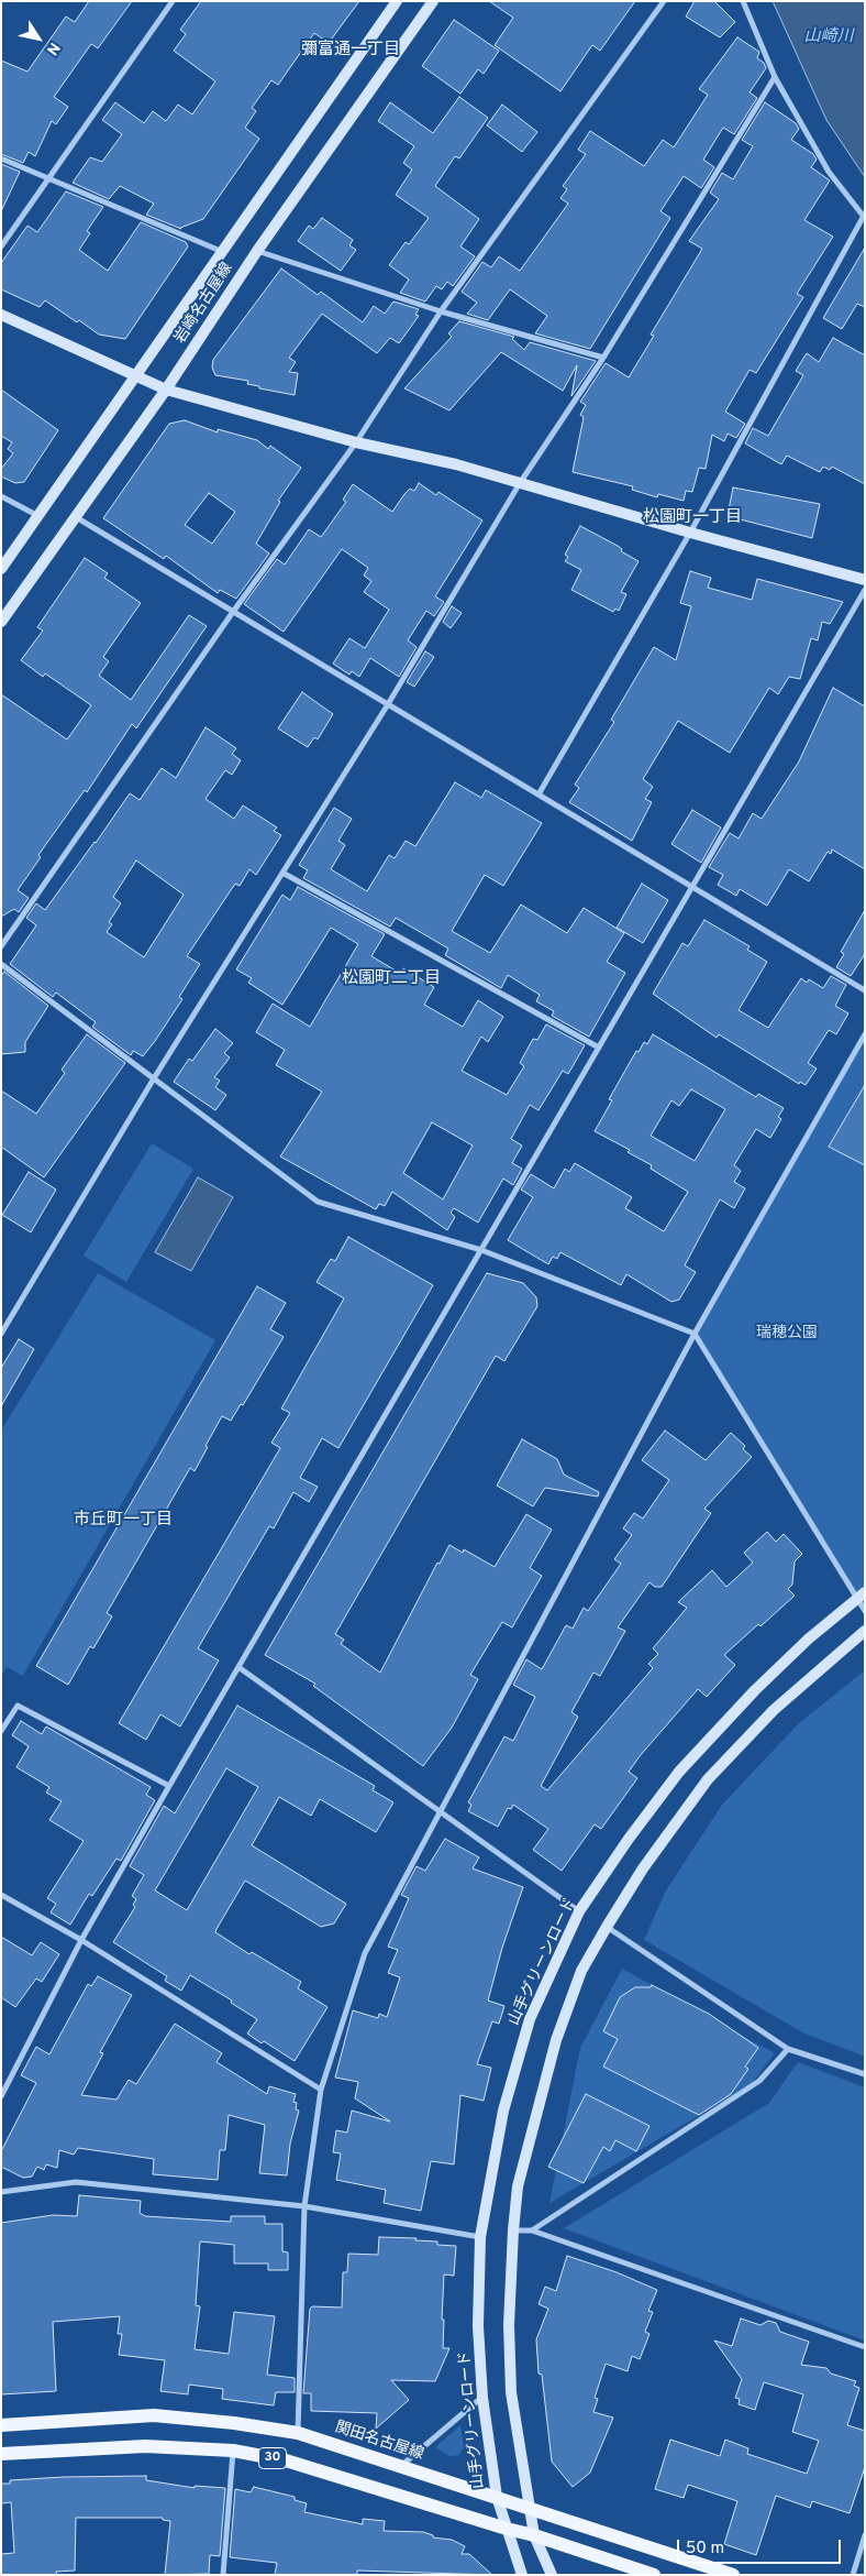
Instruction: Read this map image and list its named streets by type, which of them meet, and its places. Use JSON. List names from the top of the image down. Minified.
{"streets":{"main road":["関田名古屋線","30"],"street":["岩崎名古屋線","山手グリーンロード"]},"crossings":[["山手グリーンロード","関田名古屋線"],["山手グリーンロード","30"]],"districts":["彌富通一丁目","松園町一丁目","松園町二丁目","市丘町一丁目"],"water":["山崎川"],"parks":["瑞穂公園"],"scale_bar":"50 m","north":"bottom right"}
